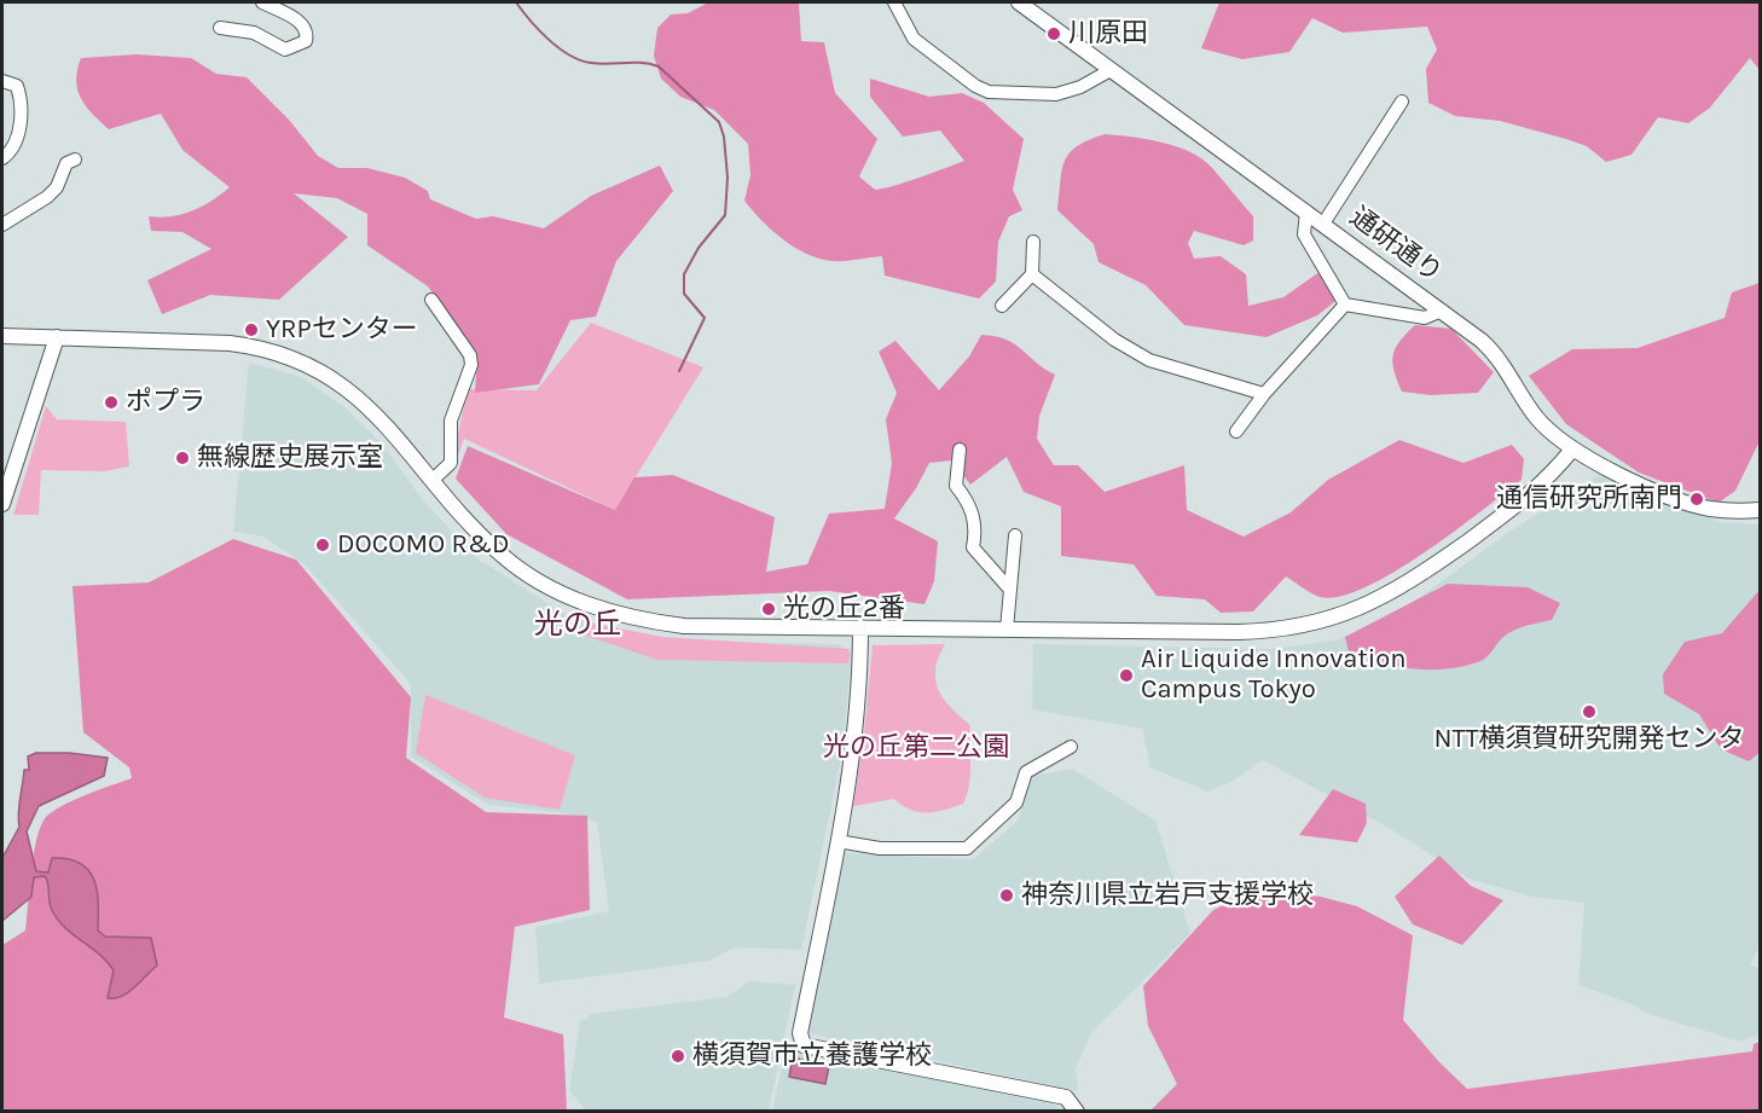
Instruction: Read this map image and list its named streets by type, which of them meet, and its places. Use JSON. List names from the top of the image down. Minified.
{"streets":{"street":["通研通り"]},"districts":["光の丘"],"parks":["光の丘第二公園"],"places":["川原田","YRPセンター","ポプラ","無線歴史展示室","通信研究所南門","DOCOMO R&D","光の丘2番","Air Liquide Innovation Campus Tokyo","NTT横須賀研究開発センタ","神奈川県立岩戸支援学校","横須賀市立養護学校"]}
